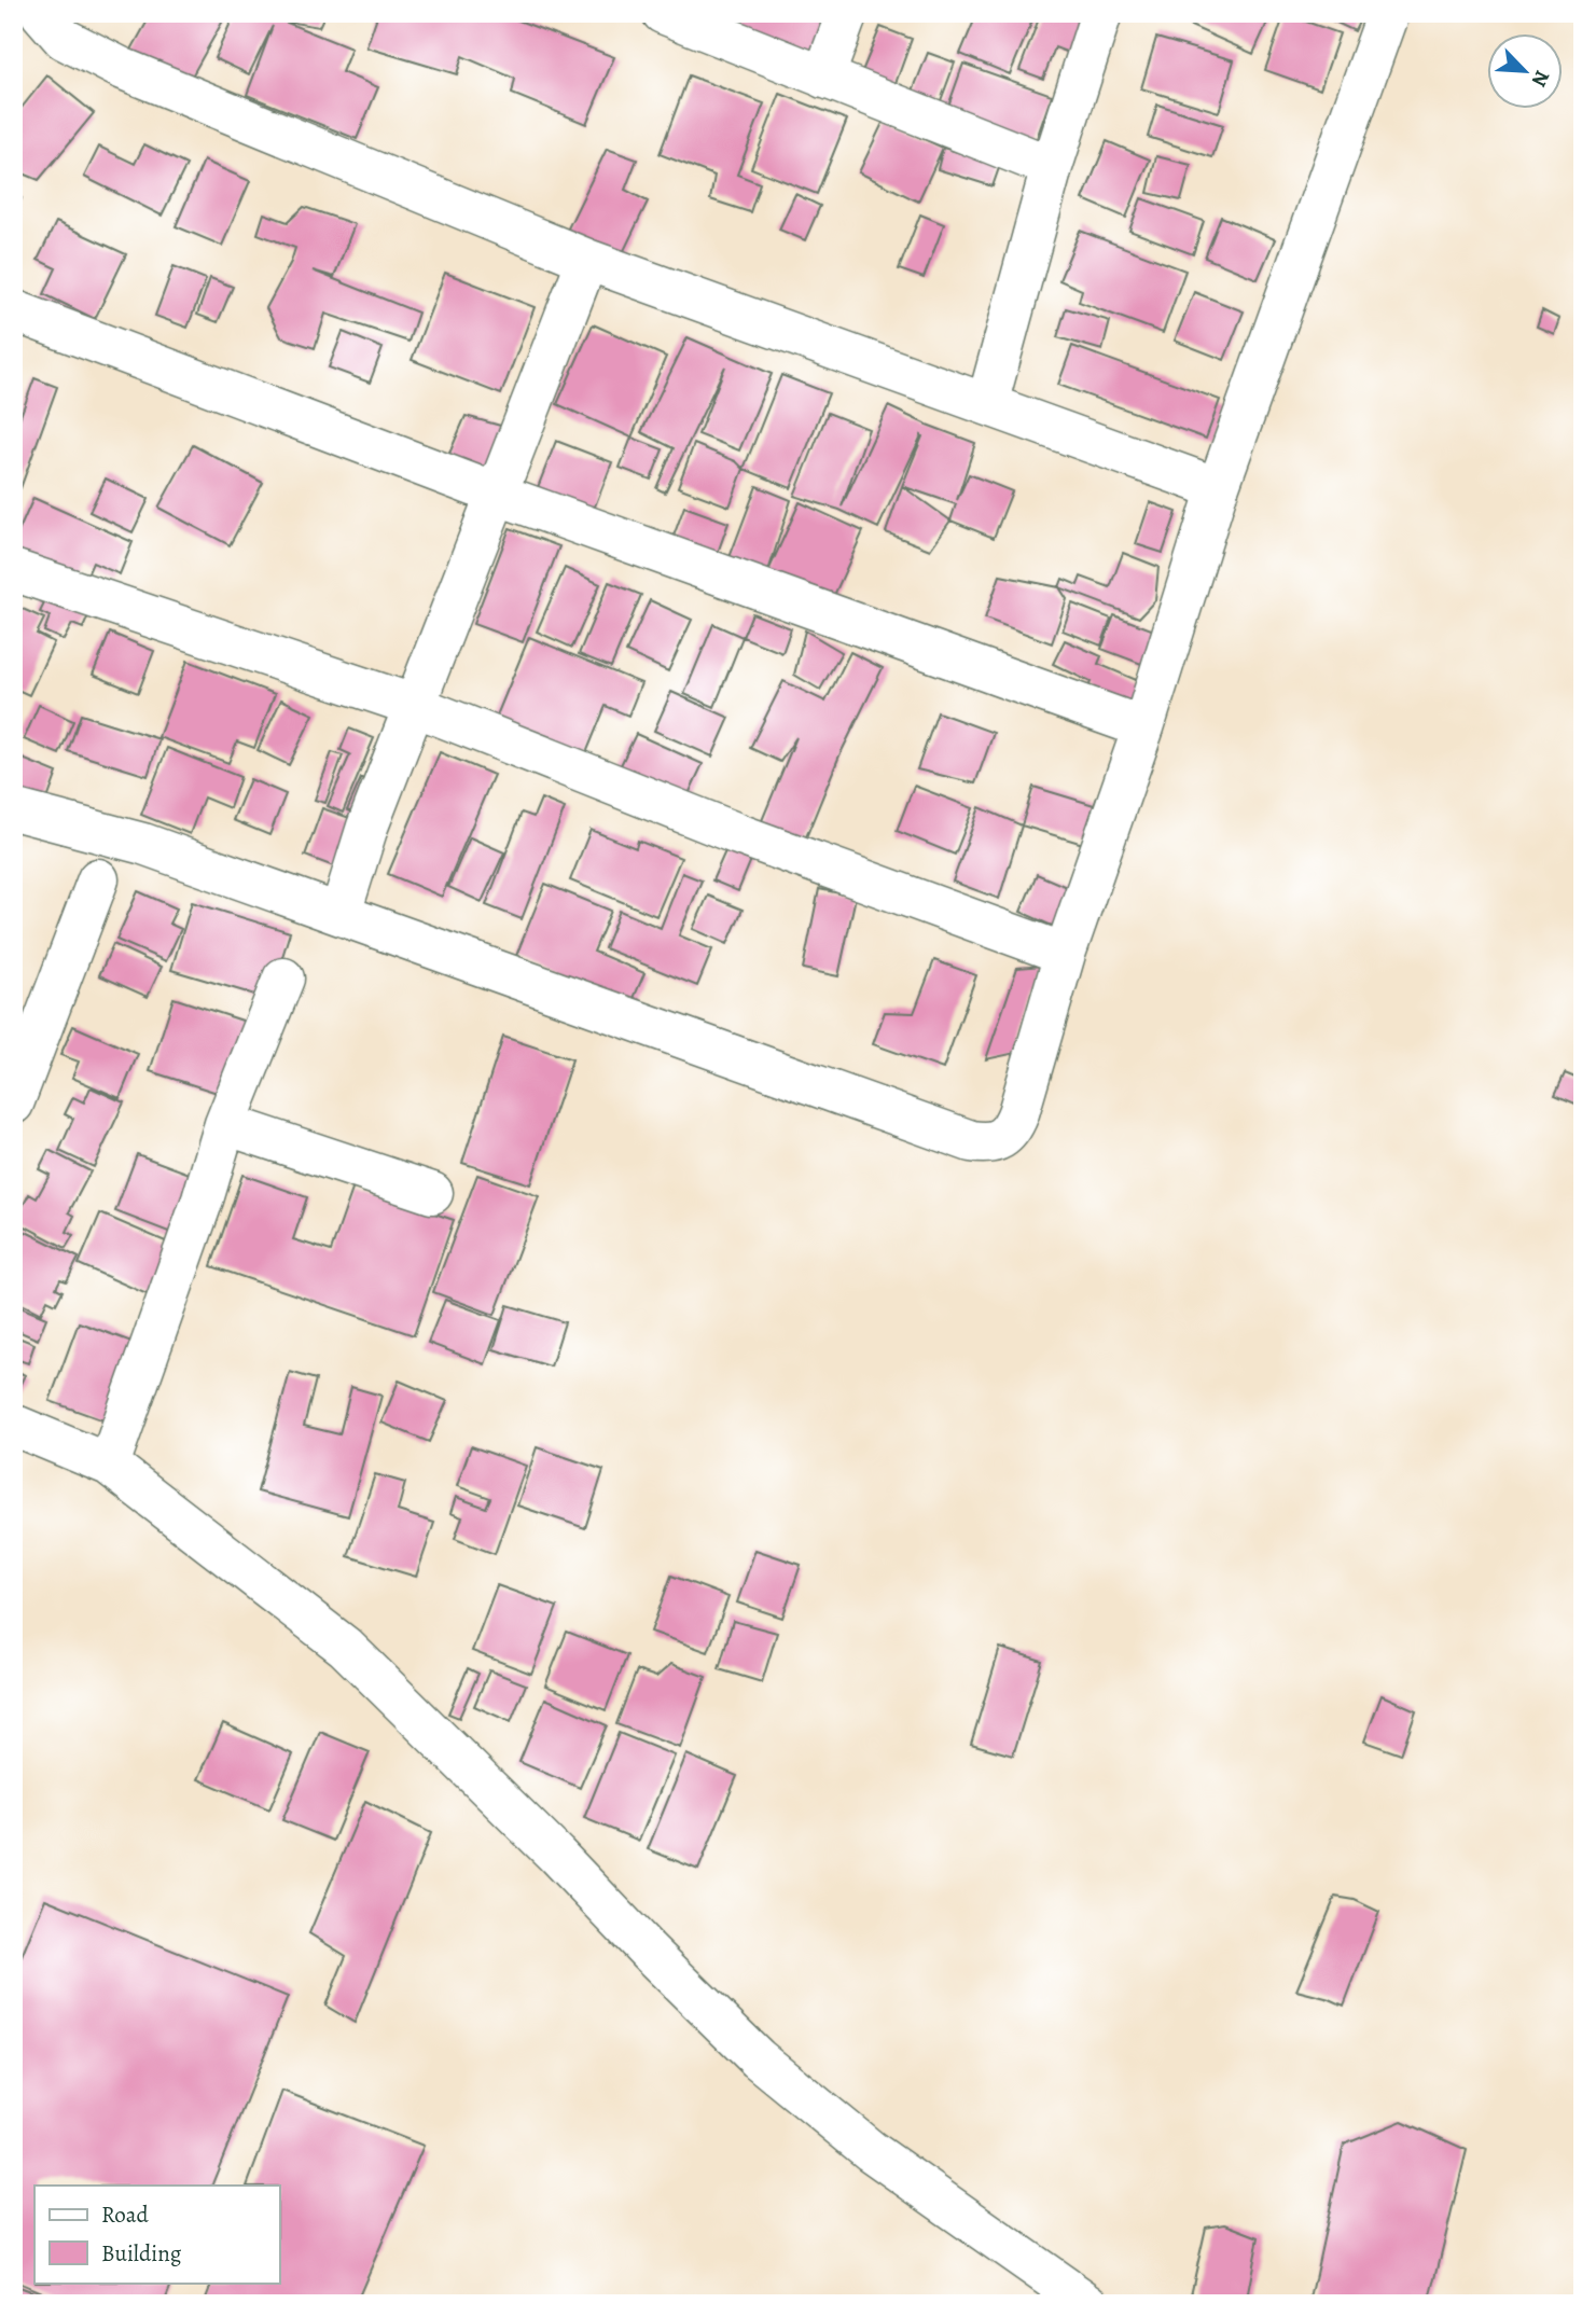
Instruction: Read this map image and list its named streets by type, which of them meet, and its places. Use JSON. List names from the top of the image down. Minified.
{"legend":["Road","Building"],"north":"bottom right"}
